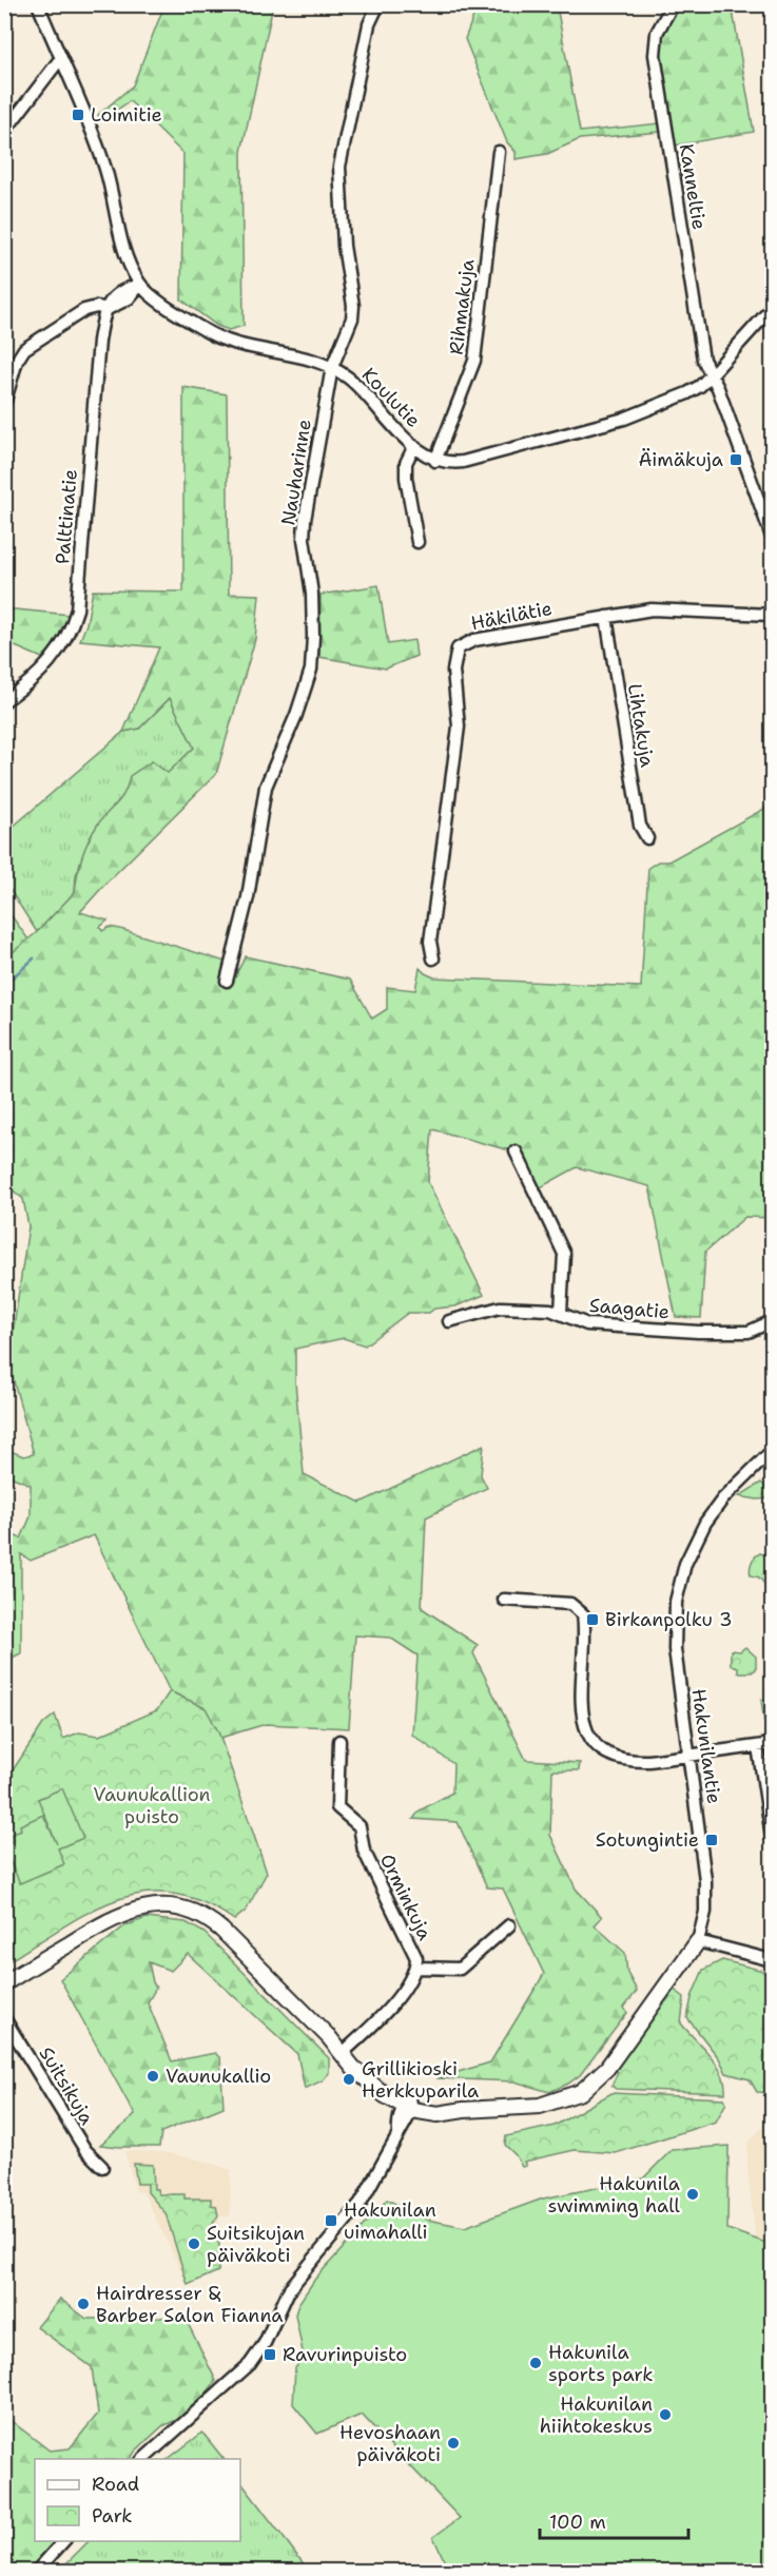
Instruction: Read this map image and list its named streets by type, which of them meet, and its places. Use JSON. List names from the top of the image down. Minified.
{"streets":{"main road":["Hakunilantie"],"street":["Kanneltie","Rihmakuja","Koulutie","Nauharinne","Palttinatie","Häkilätie","Lihtakuja","Saagatie","Orminkuja","Suitsikuja"]},"crossings":[["Rihmakuja","Koulutie"],["Koulutie","Nauharinne"],["Häkilätie","Lihtakuja"],["Hakunilantie","Orminkuja"]],"parks":["Vaunukallion puisto"],"places":{"transit":["Loimitie","Äimäkuja","Birkanpolku 3","Sotungintie","Hakunilan uimahalli","Ravurinpuisto"],"other":["Vaunukallio","Grillikioski Herkkuparila","Hakunila swimming hall","Suitsikujan päiväkoti","Hairdresser & Barber Salon Fianna","Hakunila sports park","Hakunilan hiihtokeskus","Hevoshaan päiväkoti"]},"legend":["Road","Park"],"scale_bar":"100 m"}
